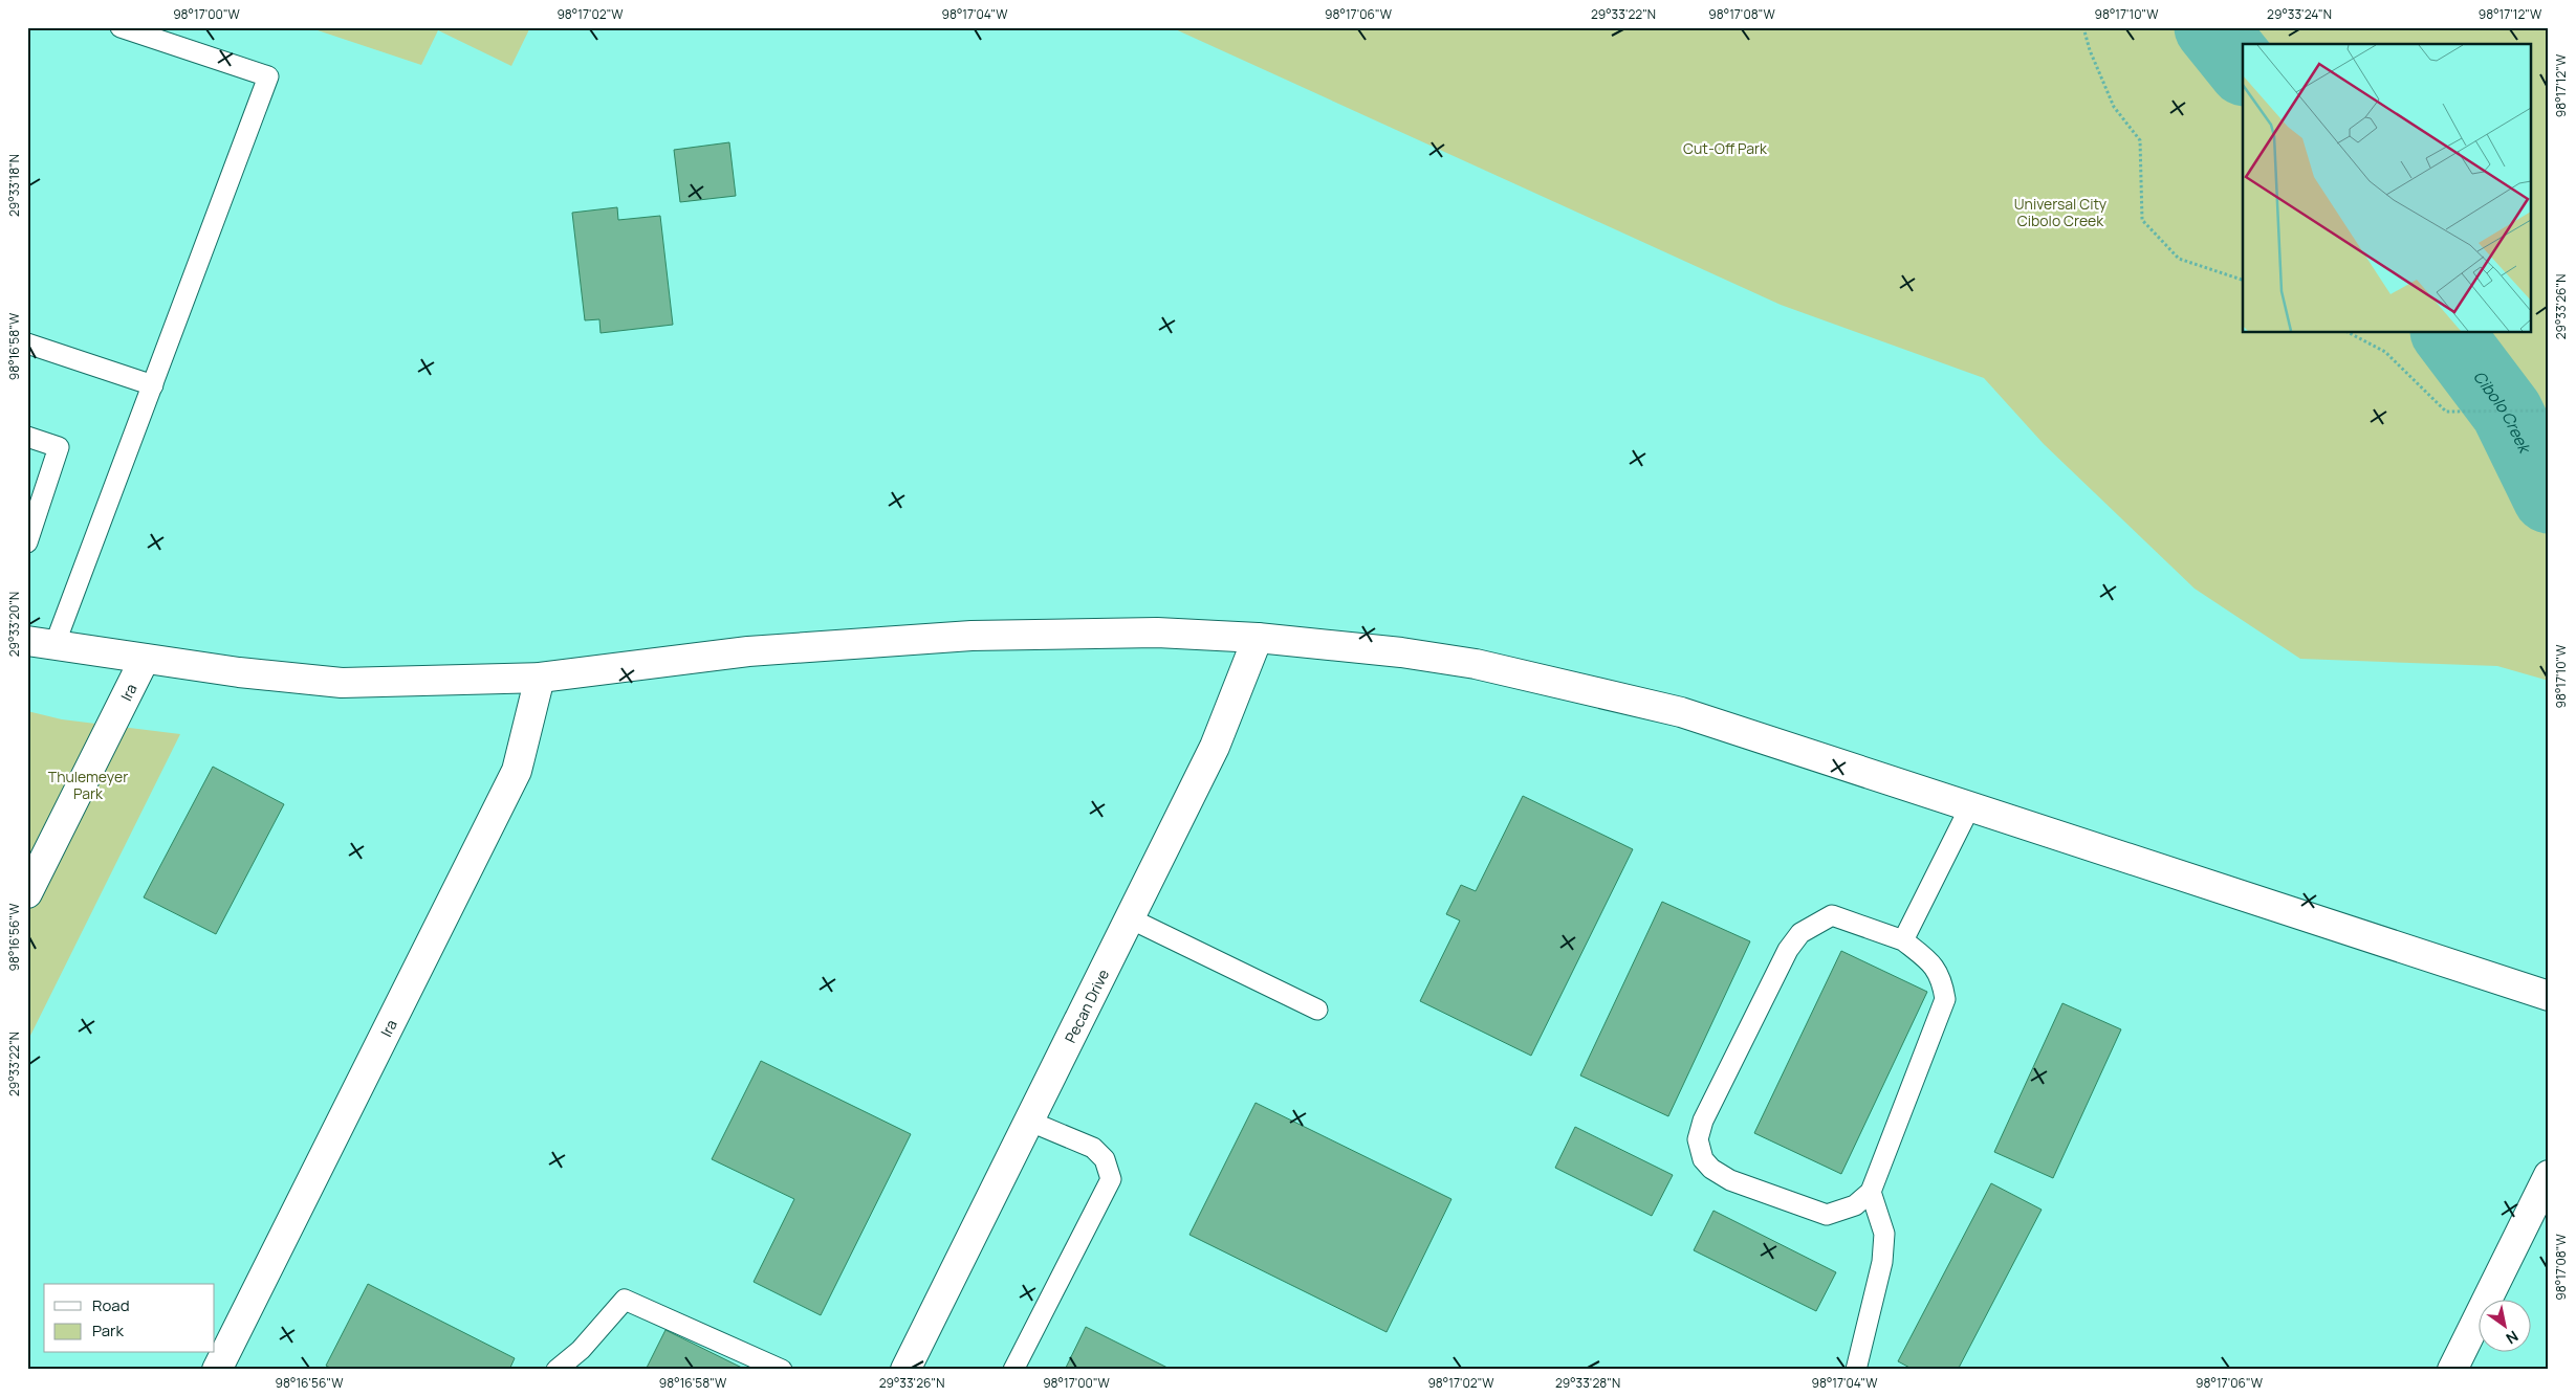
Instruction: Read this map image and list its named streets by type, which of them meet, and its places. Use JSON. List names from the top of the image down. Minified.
{"streets":{"main road":["Ira","Pecan Drive"]},"water":["Cibolo Creek"],"parks":["Cut-Off Park","Universal City Cibolo Creek","Thulemeyer Park"],"legend":["Road","Park"],"north":"bottom right","coordinates":["98°17'00\"W","98°17'02\"W","98°17'04\"W","98°17'06\"W","29°33'22\"N","98°17'08\"W","98°17'10\"W","29°33'24\"N","98°17'12\"W","29°33'18\"N","29°33'26\"N","98°16'58\"W","29°33'20\"N","98°16'56\"W","29°33'28\"N"]}
